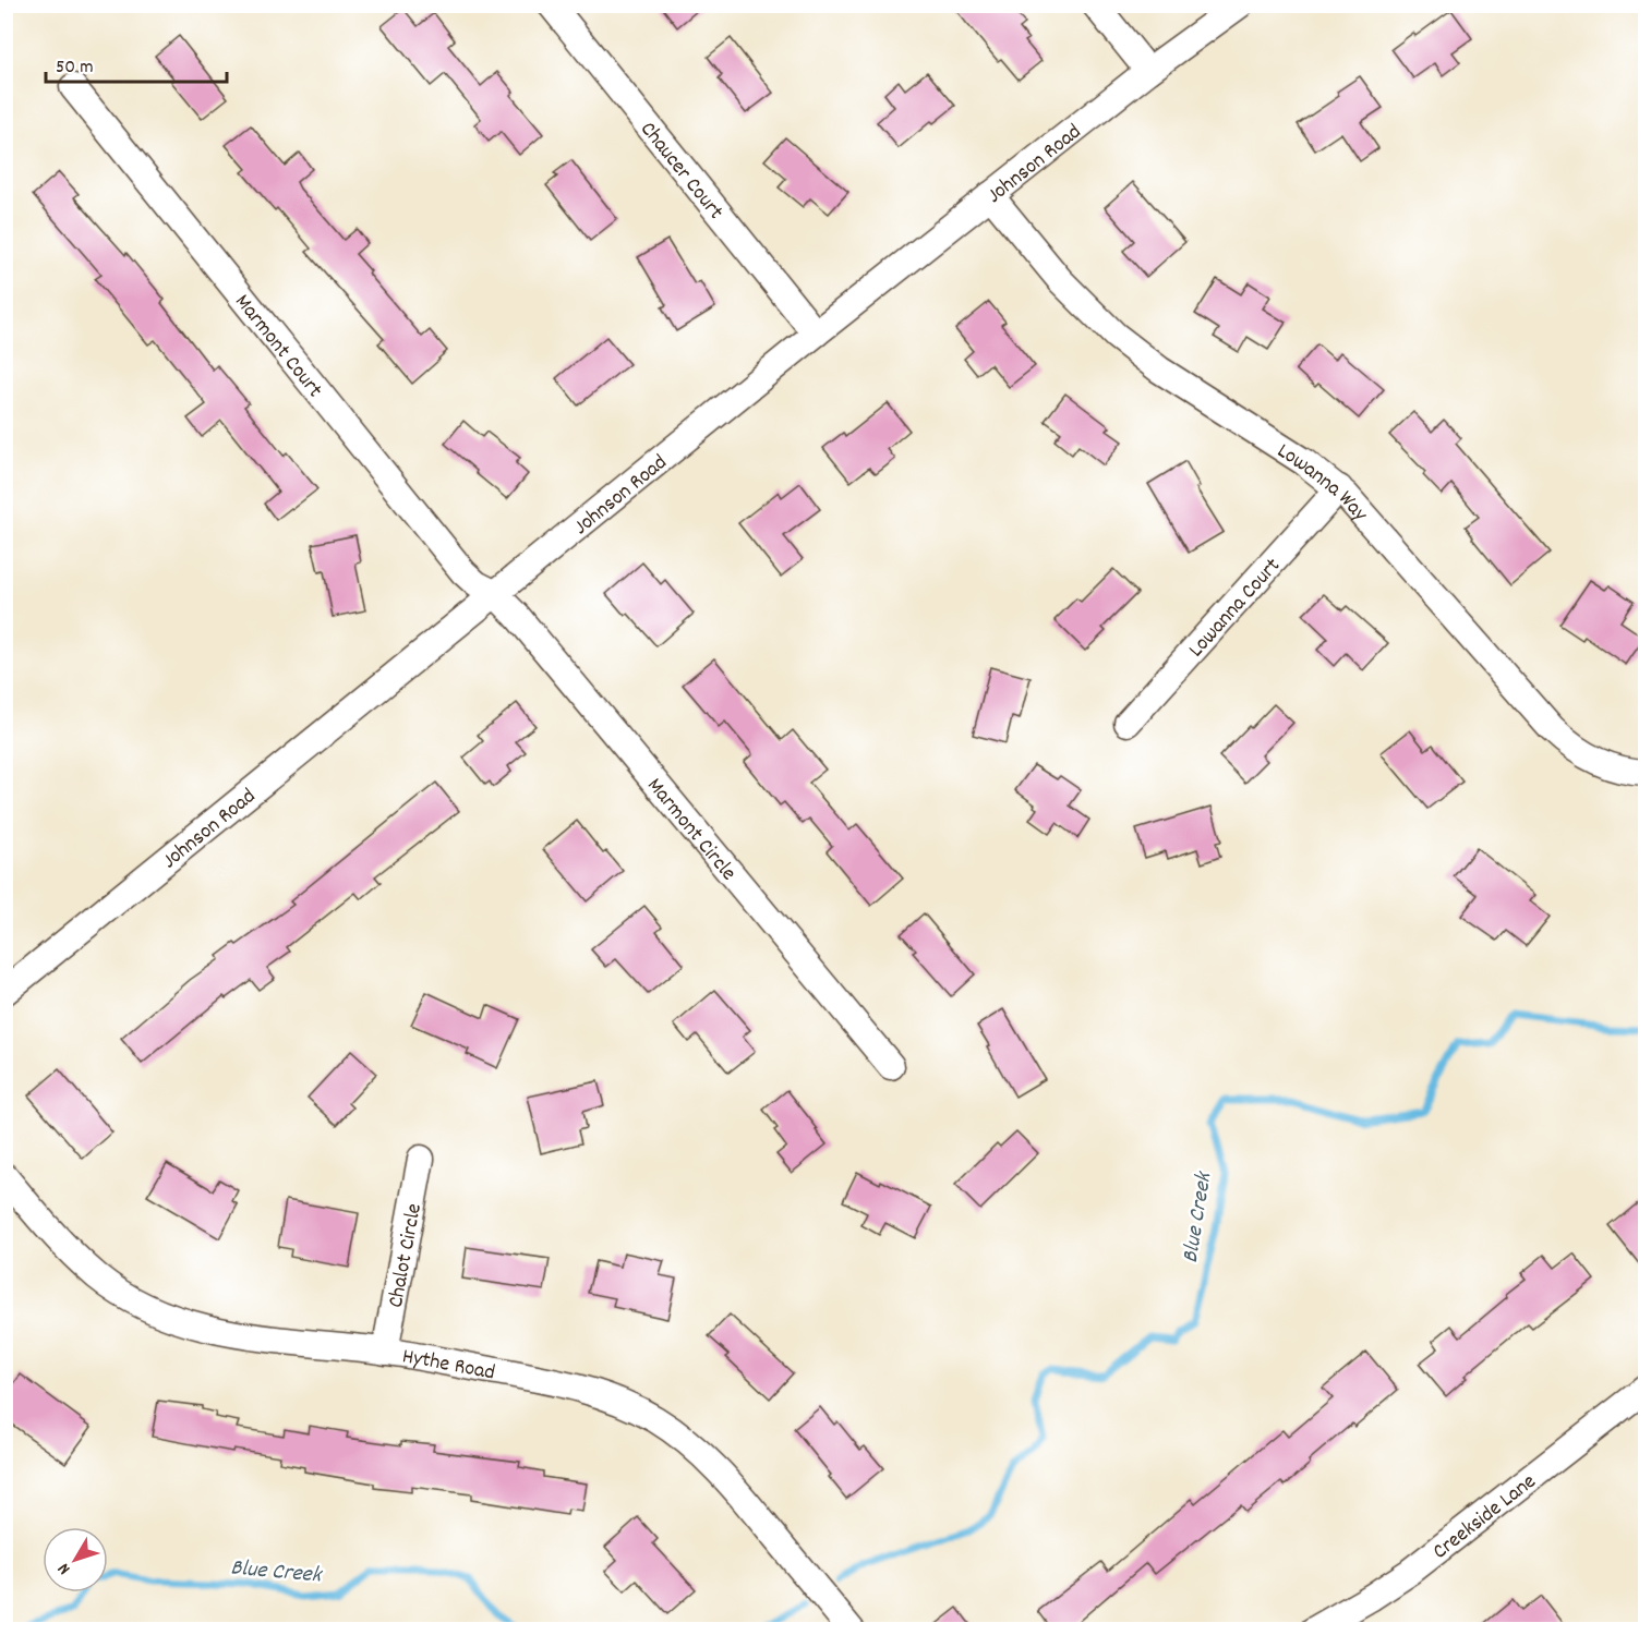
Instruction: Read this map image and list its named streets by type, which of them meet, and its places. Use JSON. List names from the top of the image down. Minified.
{"streets":{"street":["Johnson Road","Chaucer Court","Marmont Court","Lowanna Way","Lowanna Court","Marmont Circle","Chalot Circle","Hythe Road","Creekside Lane"]},"crossings":[["Johnson Road","Chaucer Court"],["Johnson Road","Marmont Court"],["Johnson Road","Lowanna Way"],["Johnson Road","Marmont Circle"],["Marmont Court","Marmont Circle"],["Lowanna Way","Lowanna Court"],["Chalot Circle","Hythe Road"]],"water":["Blue Creek"],"scale_bar":"50 m","north":"bottom left"}
